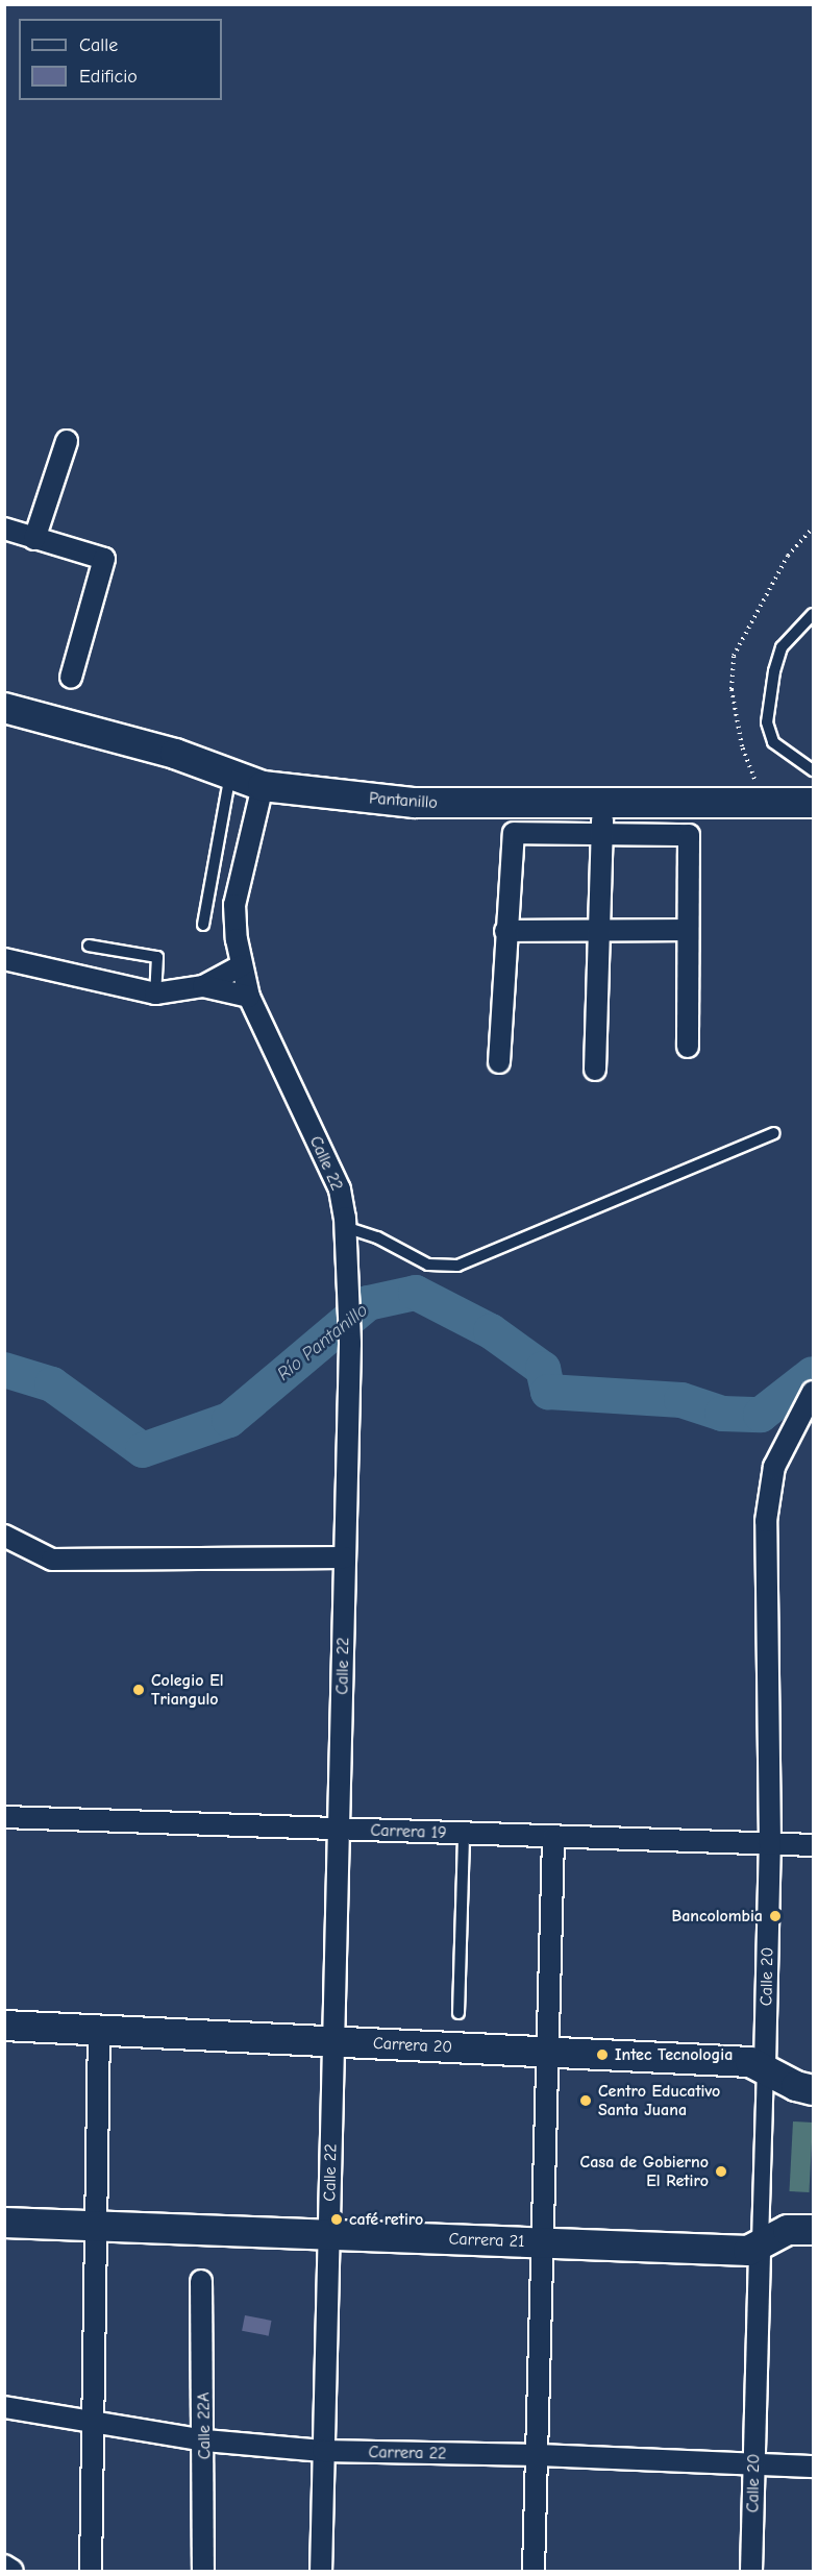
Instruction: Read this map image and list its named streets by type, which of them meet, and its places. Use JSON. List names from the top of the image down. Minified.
{"streets":{"main road":["Pantanillo","Carrera 20","Carrera 21"],"street":["Calle 22","Carrera 19","Calle 20","Calle 22A","Carrera 22"]},"crossings":[["Pantanillo","Calle 22"],["Calle 22","Carrera 19"],["Calle 22","Carrera 20"],["Calle 22","Carrera 21"],["Calle 22","Carrera 22"],["Carrera 19","Calle 20"],["Calle 20","Carrera 20"],["Calle 20","Carrera 21"],["Calle 20","Carrera 22"],["Calle 22A","Carrera 22"]],"water":["Río Pantanillo"],"places":["Colegio El Triangulo","Bancolombia","Intec Tecnologia","Centro Educativo Santa Juana","Casa de Gobierno El Retiro","café retiro"],"legend":["Calle","Edificio"]}
